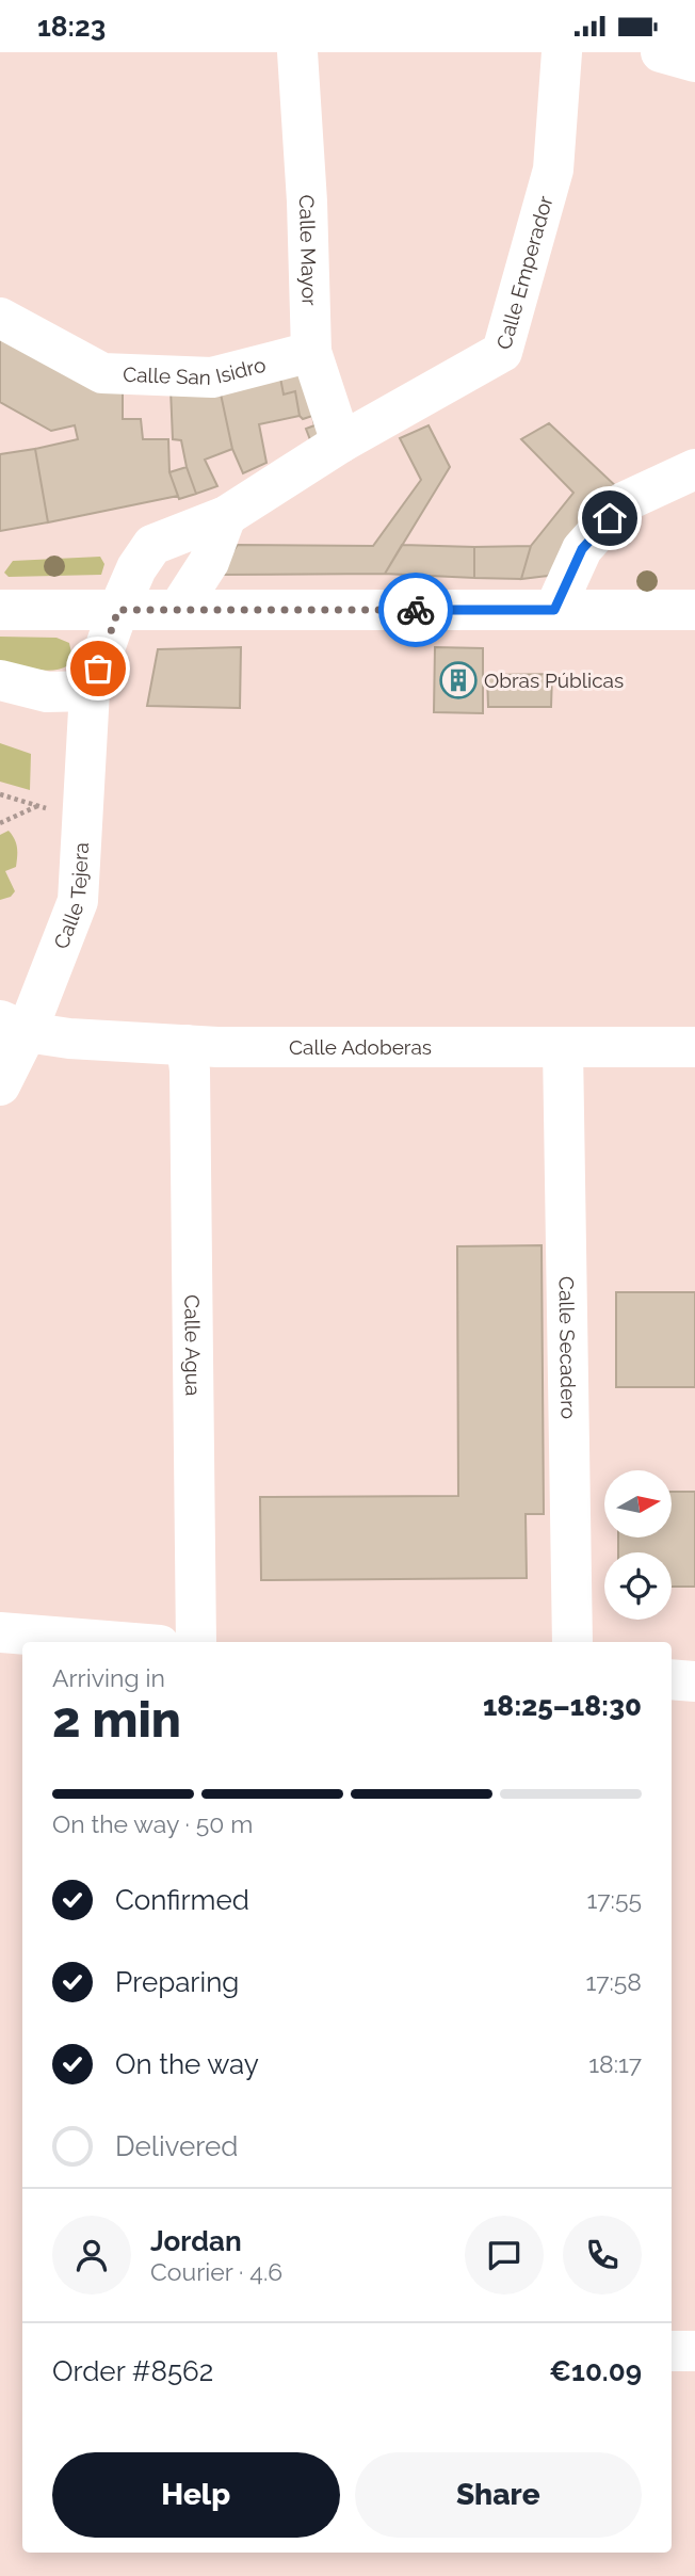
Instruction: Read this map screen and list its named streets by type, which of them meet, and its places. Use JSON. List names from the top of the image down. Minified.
{"streets":{"street":["Calle Mayor","Calle Emperador","Calle San Isidro","Calle Tejera","Calle Adoberas","Calle Agua","Calle Secadero"]},"crossings":[["Calle Mayor","Calle Emperador"],["Calle Mayor","Calle San Isidro"],["Calle Emperador","Calle Tejera"],["Calle Tejera","Calle Adoberas"],["Calle Adoberas","Calle Agua"],["Calle Adoberas","Calle Secadero"]],"places":{"building":["Obras Públicas"]},"north":"right","page":{"status":"18:23","heading":["2 min","Arriving in","18:25–18:30"],"panel":["Jordan","Courier · 4.6","Order #8562","€10.09"],"bar":"On the way · 50 m","list":[["Confirmed","17:55"],["Preparing","17:58"],["On the way","18:17"],"Delivered"],"buttons":["Help","Share"]}}
